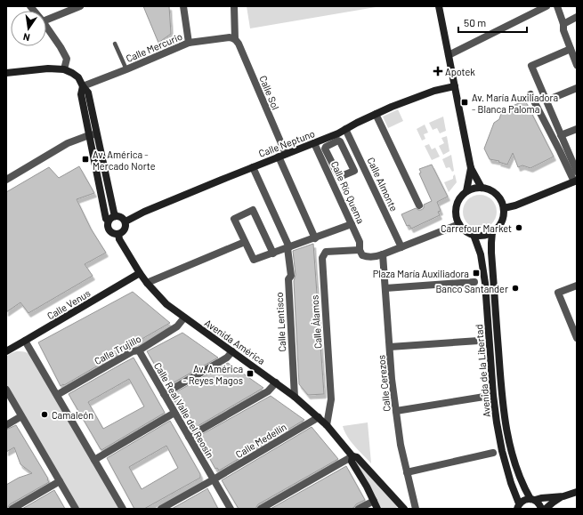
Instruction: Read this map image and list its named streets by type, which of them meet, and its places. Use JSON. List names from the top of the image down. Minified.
{"streets":{"street":["Calle Mercurio","Calle Sol","Calle Neptuno","Calle Almonte","Calle Río Quema","Calle Venus","Calle Lentisco","Calle Álamos","Avenida América","Calle Trujillo","Avenida de la Libertad","Calle Cerezos","Calle Real Valle del Reosin","Calle Medellín"]},"crossings":[["Calle Mercurio","Calle Sol"],["Calle Sol","Calle Neptuno"],["Calle Neptuno","Calle Almonte"],["Calle Neptuno","Calle Río Quema"],["Calle Neptuno","Calle Lentisco"],["Calle Neptuno","Avenida América"],["Calle Río Quema","Calle Álamos"],["Calle Venus","Avenida América"],["Calle Lentisco","Avenida América"],["Calle Álamos","Avenida América"],["Avenida América","Calle Trujillo"],["Avenida América","Calle Medellín"],["Calle Trujillo","Calle Real Valle del Reosin"],["Calle Real Valle del Reosin","Calle Medellín"]],"places":{"health":["Apotek"],"transit":["Av. María Auxiliadora - Blanca Paloma","Av. América - Mercado Norte","Plaza María Auxiliadora","Av. América - Reyes Magos"],"other":["Carrefour Market","Banco Santander","Camaleón"]},"scale_bar":"50 m","north":"bottom"}
